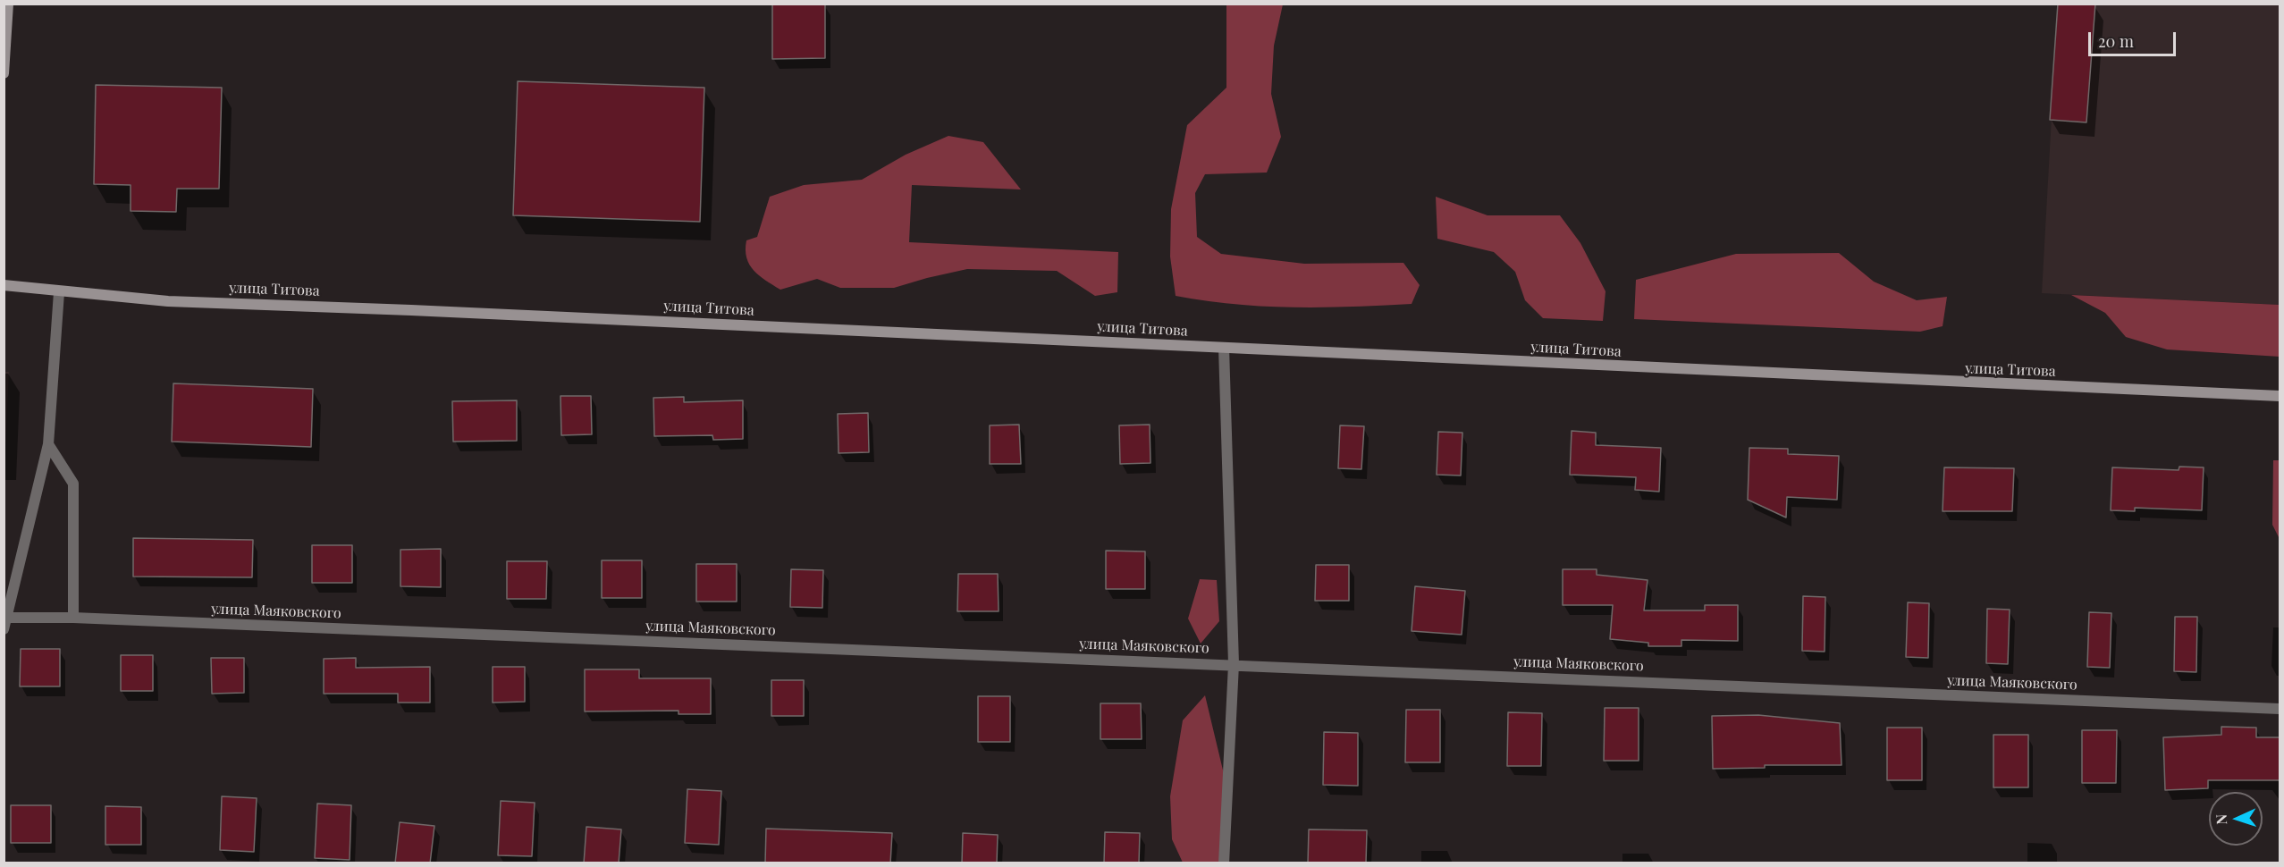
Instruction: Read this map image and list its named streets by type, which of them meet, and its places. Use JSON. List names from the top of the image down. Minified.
{"streets":{"main road":["улица Титова"],"street":["улица Маяковского"]},"scale_bar":"20 m","north":"left"}
